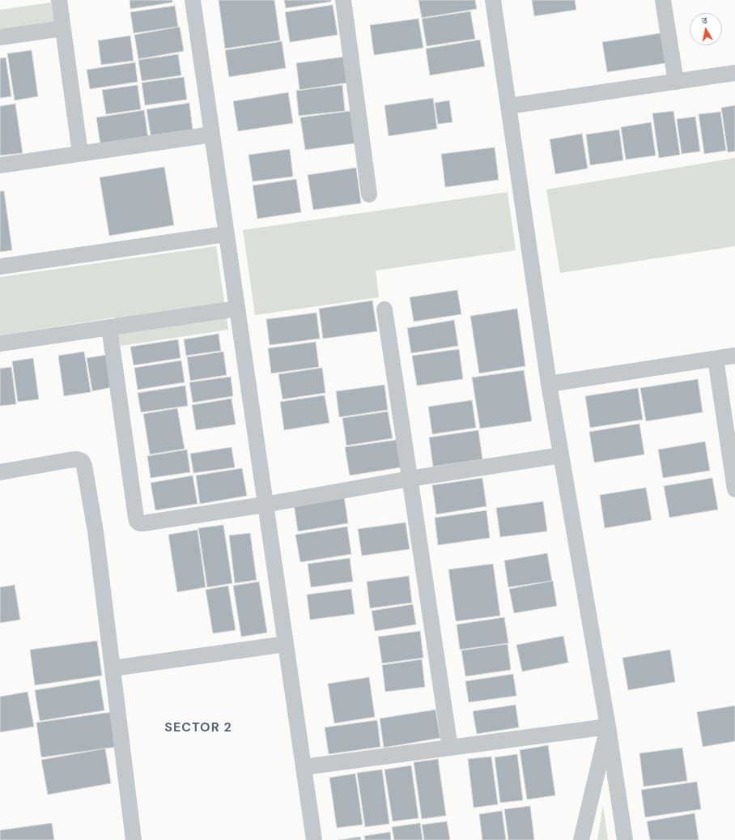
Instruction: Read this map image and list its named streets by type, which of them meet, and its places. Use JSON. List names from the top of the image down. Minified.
{"districts":["SECTOR 2"],"north":"top"}
